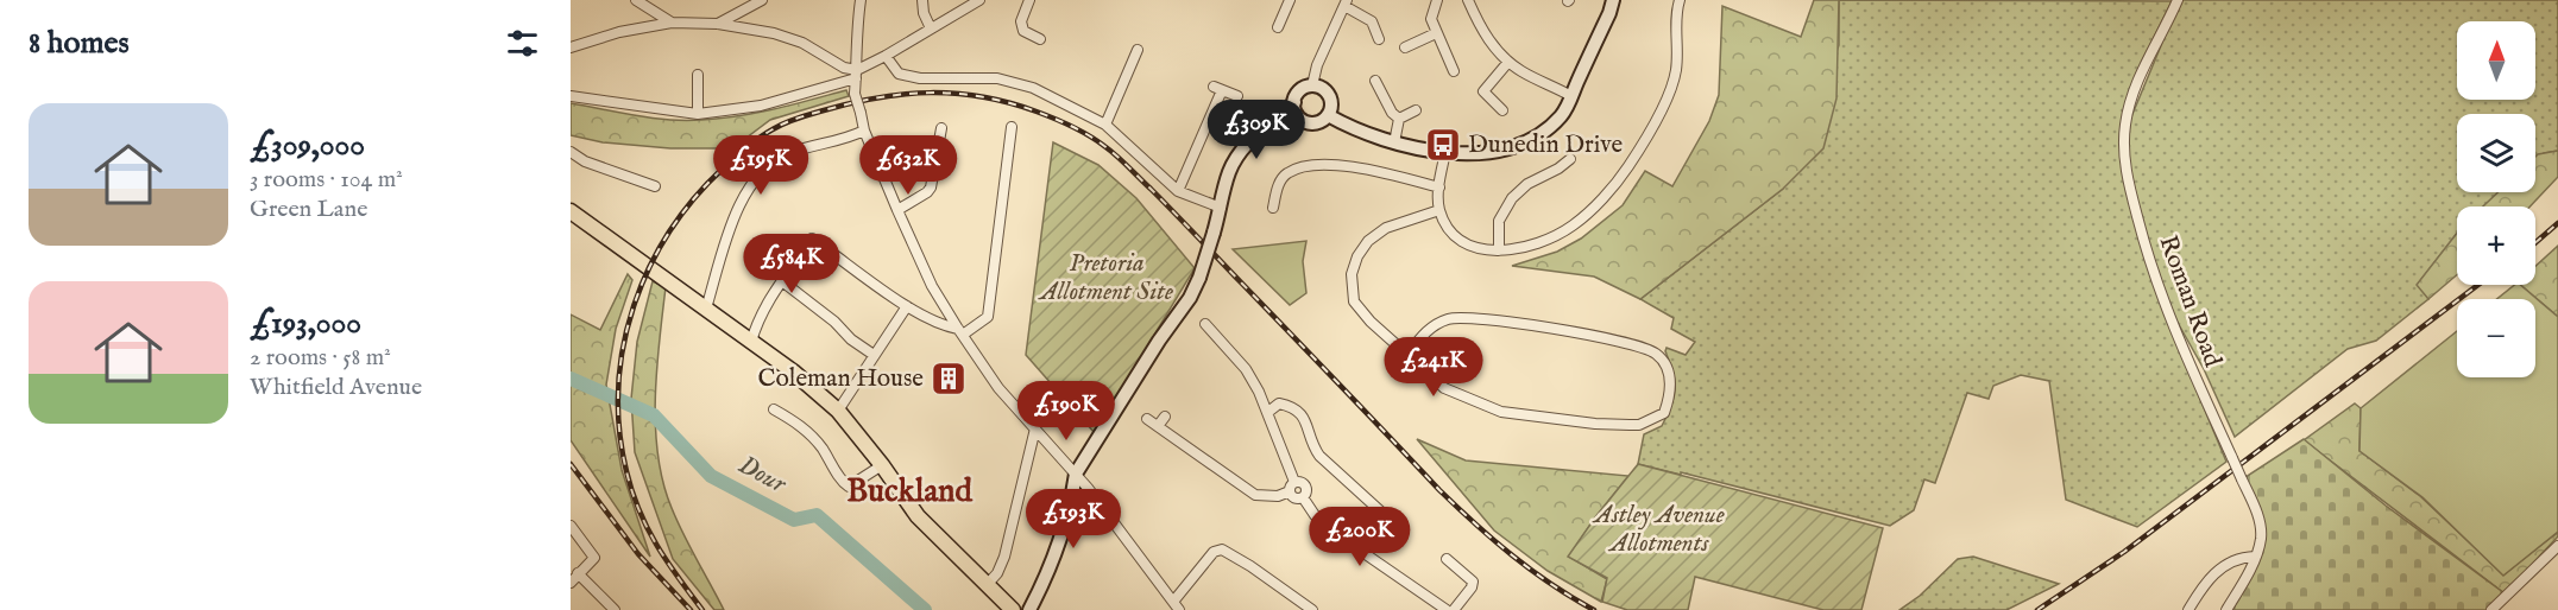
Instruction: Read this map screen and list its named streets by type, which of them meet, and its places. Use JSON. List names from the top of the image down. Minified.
{"streets":{"street":["Roman Road"]},"districts":["Buckland"],"water":["Dour"],"parks":["Pretoria Allotment Site","Astley Avenue Allotments"],"places":{"bus stop":["Dunedin Drive"],"building":["Coleman House"]},"north":"top","page":{"heading":"8 homes","map_buttons":["+","−"],"list":[{"name":"£309,000","note":"3 rooms · 104 m² · Green Lane"},{"name":"£193,000","note":"2 rooms · 58 m² · Whitfield Avenue"}],"price":["£309K","£195K","£632K","£584K","£241K","£190K","£193K","£200K"]}}
